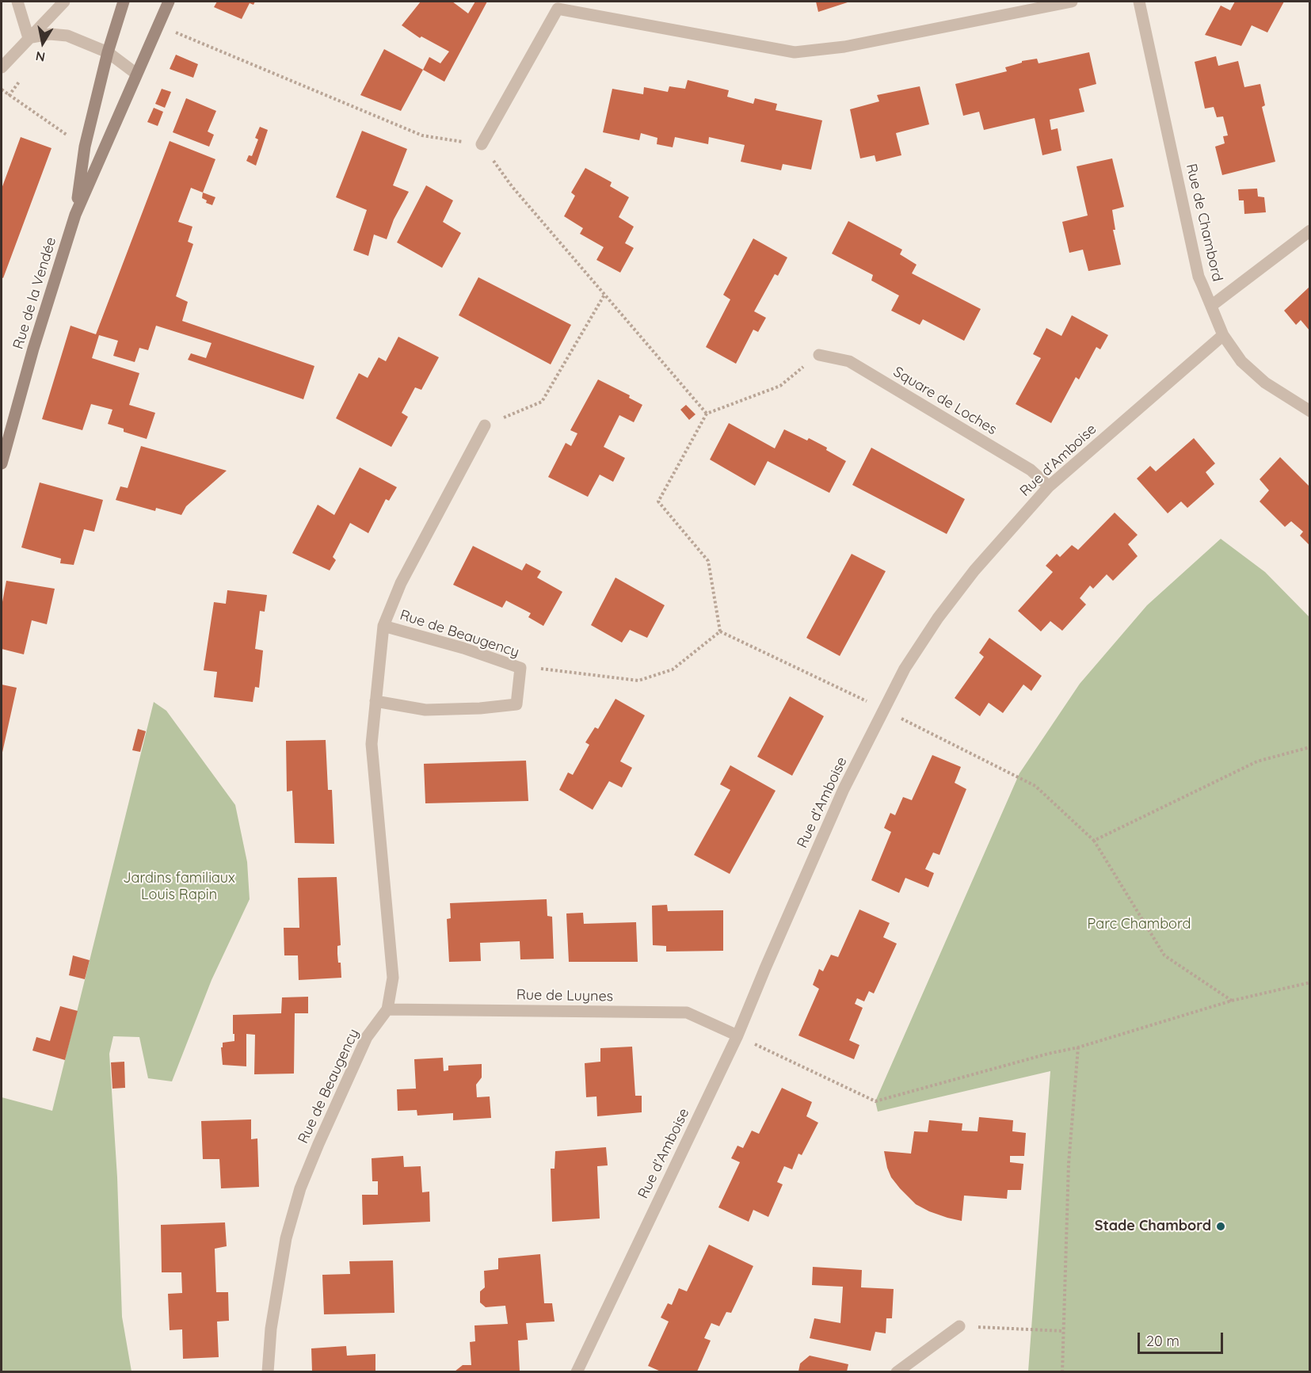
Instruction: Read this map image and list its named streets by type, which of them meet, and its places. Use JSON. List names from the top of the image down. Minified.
{"streets":{"main road":["Rue de la Vendée"],"street":["Rue de Chambord","Square de Loches","Rue d’Amboise","Rue de Beaugency","Rue de Luynes"]},"crossings":[["Rue de Chambord","Rue d’Amboise"],["Square de Loches","Rue d’Amboise"],["Rue d’Amboise","Rue de Luynes"],["Rue de Beaugency","Rue de Luynes"]],"parks":["Jardins familiaux Louis Rapin","Parc Chambord"],"places":["Stade Chambord"],"scale_bar":"20 m","north":"bottom"}
